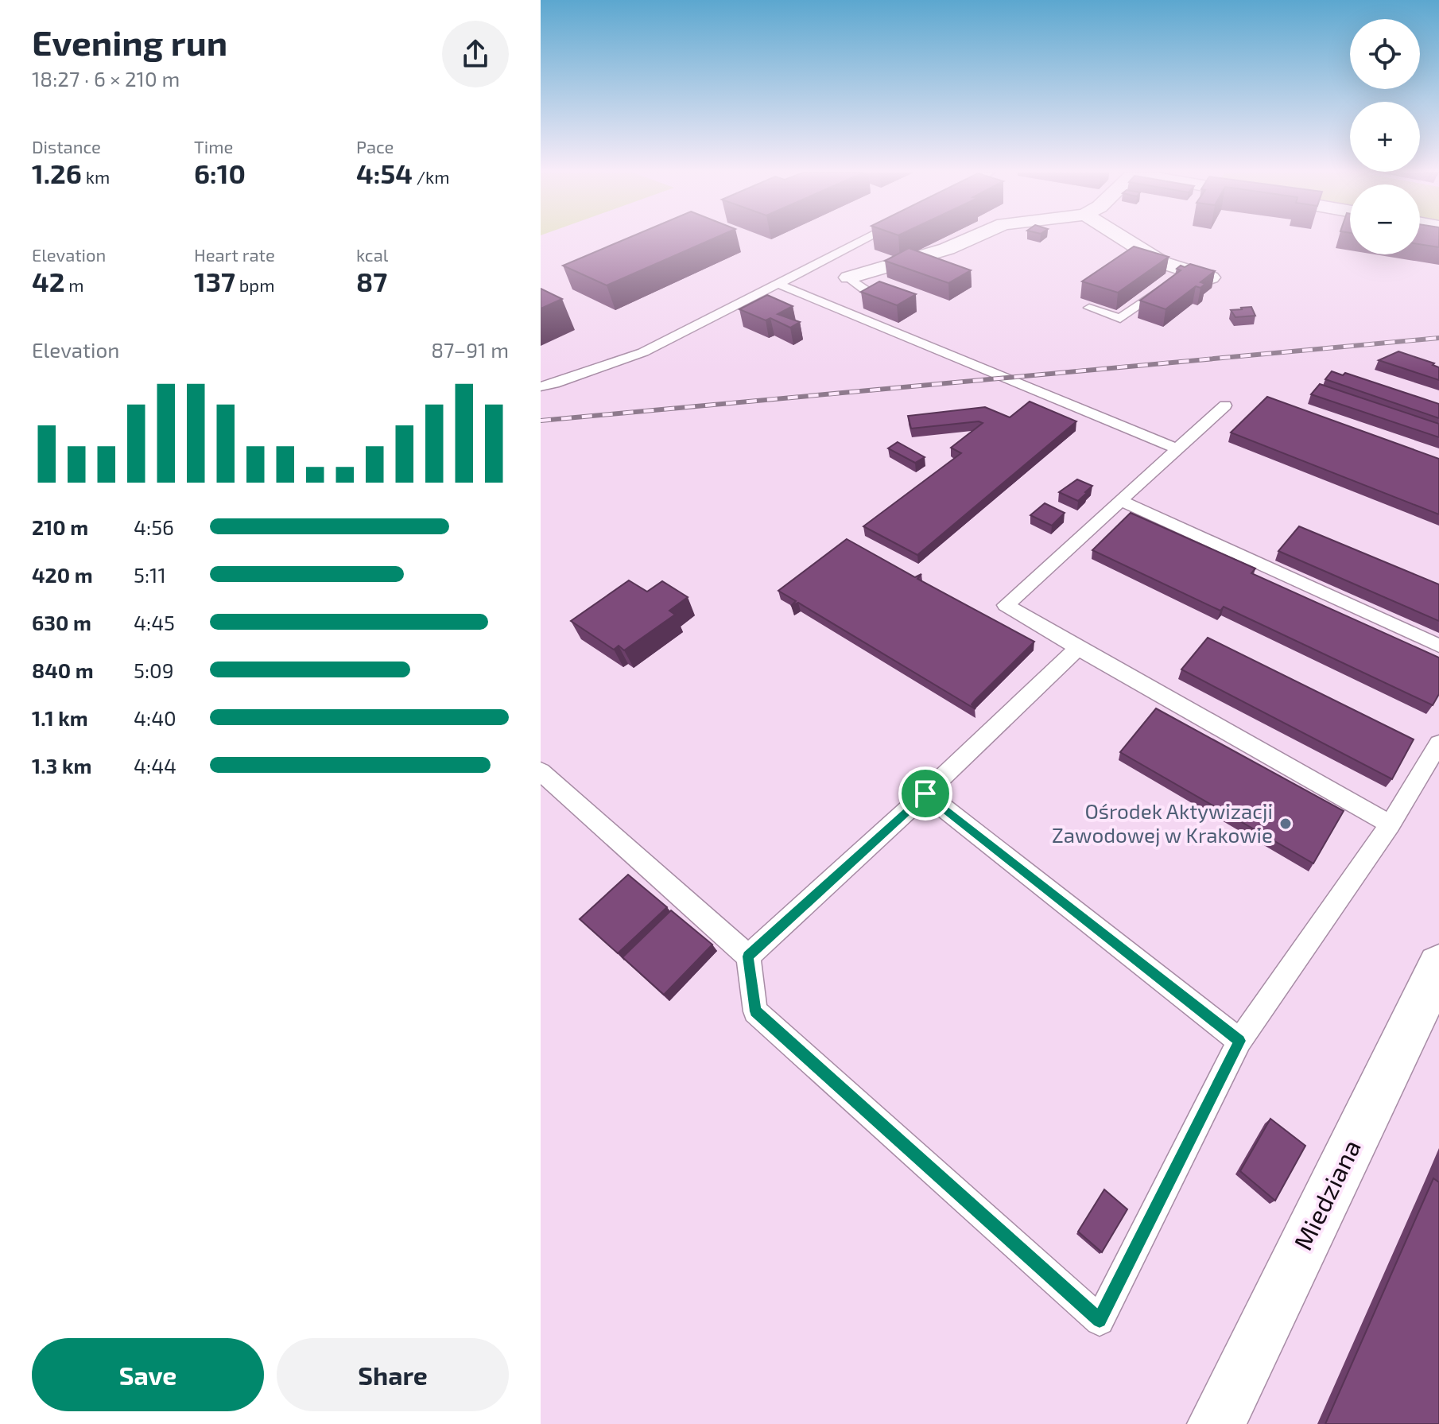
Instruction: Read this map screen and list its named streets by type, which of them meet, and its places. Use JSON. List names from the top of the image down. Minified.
{"streets":{"street":["Miedziana"]},"places":["Ośrodek Aktywizacji Zawodowej w Krakowie"],"page":{"heading":["Evening run","18:27 · 6 × 210 m"],"map_buttons":["+","−"],"stats":[["Distance","1.26 km"],["Time","6:10"],["Pace","4:54 /km"],["Elevation","42 m"],["Heart rate","137 bpm"],["kcal","87"]],"chart":["Elevation","87–91 m"],"list":[{"name":"210 m","note":"4:56"},{"name":"420 m","note":"5:11"},{"name":"630 m","note":"4:45"},{"name":"840 m","note":"5:09"},{"name":"1.1 km","note":"4:40"},{"name":"1.3 km","note":"4:44"}],"buttons":["Save","Share"]}}
